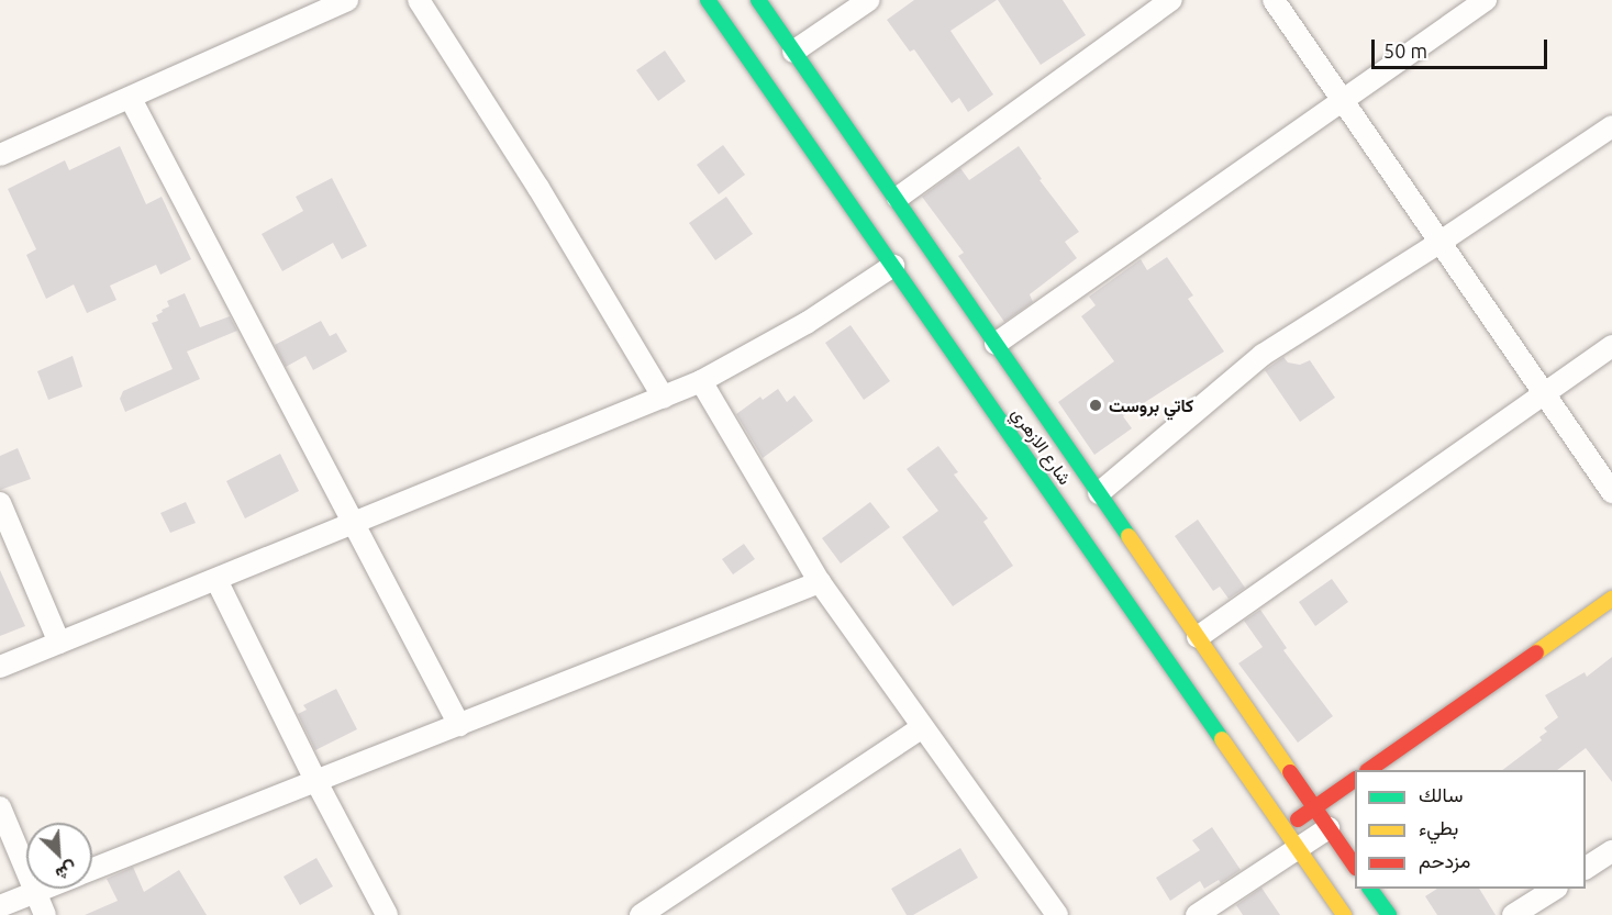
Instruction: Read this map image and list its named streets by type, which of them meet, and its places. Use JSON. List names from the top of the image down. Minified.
{"streets":{"street":["شارع الازهري"]},"places":["كاتي بروست"],"legend":["سالك","بطيء","مزدحم"],"scale_bar":"50 m","north":"bottom right"}
